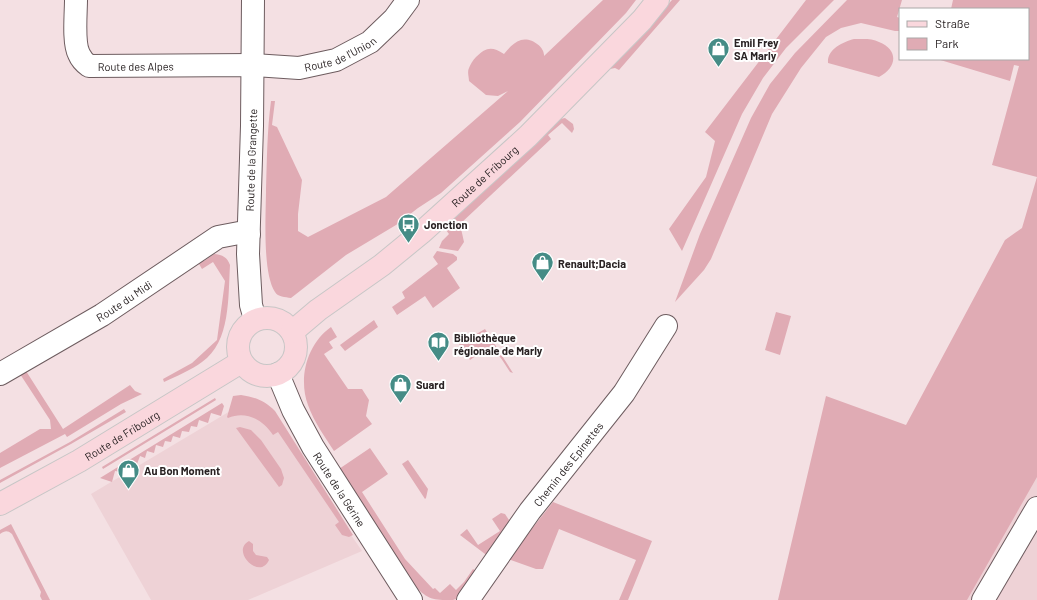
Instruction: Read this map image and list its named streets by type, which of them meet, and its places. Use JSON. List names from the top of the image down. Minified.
{"streets":{"main road":["Route de Fribourg"],"street":["Route de l'Union","Route des Alpes","Route de la Grangette","Route du Midi","Chemin des Epinettes","Route de la Gérine"]},"crossings":[["Route de l'Union","Route des Alpes"],["Route de l'Union","Route de la Grangette"],["Route des Alpes","Route de la Grangette"],["Route de la Grangette","Route de Fribourg"],["Route de la Grangette","Route du Midi"],["Route de la Grangette","Route de la Gérine"],["Route de Fribourg","Route de la Gérine"]],"places":{"shop":["Emil Frey SA Marly","Renault;Dacia","Suard","Au Bon Moment"],"bus stop":["Jonction"],"library":["Bibliothèque régionale de Marly"]},"legend":["Straße","Park"]}
